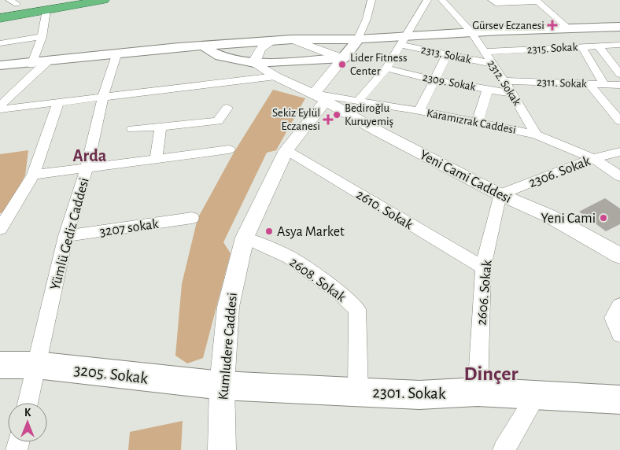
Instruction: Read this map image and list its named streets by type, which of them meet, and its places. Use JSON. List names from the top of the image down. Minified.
{"streets":{"main road":["3205. Sokak","2301. Sokak"],"street":["2315. Sokak","2313. Sokak","2309. Sokak","2312. Sokak","2311. Sokak","Karamızrak Caddesi","2306. Sokak","Yeni Cami Caddesi","2610. Sokak","3207 sokak","Yümlü Gediz Caddesi","2608. Sokak","2606. Sokak","Kumludere Caddesi"]},"crossings":[["2315. Sokak","2312. Sokak"],["2313. Sokak","2312. Sokak"],["2309. Sokak","2312. Sokak"],["2312. Sokak","2311. Sokak"],["2312. Sokak","Karamızrak Caddesi"],["Karamızrak Caddesi","2306. Sokak"],["Karamızrak Caddesi","Yeni Cami Caddesi"],["Karamızrak Caddesi","Kumludere Caddesi"],["2306. Sokak","Yeni Cami Caddesi"],["2306. Sokak","2606. Sokak"],["Yeni Cami Caddesi","2606. Sokak"],["Yeni Cami Caddesi","Kumludere Caddesi"],["2610. Sokak","2606. Sokak"],["2610. Sokak","Kumludere Caddesi"],["3207 sokak","Yümlü Gediz Caddesi"],["Yümlü Gediz Caddesi","3205. Sokak"],["2608. Sokak","Kumludere Caddesi"],["2608. Sokak","2301. Sokak"],["2606. Sokak","2301. Sokak"],["Kumludere Caddesi","3205. Sokak"],["Kumludere Caddesi","2301. Sokak"],["3205. Sokak","2301. Sokak"]],"districts":["Arda","Dinçer"],"places":{"health":["Gürsev Eczanesi","Sekiz Eylül Eczanesi"],"other":["Lider Fitness Center","Bediroğlu Kuruyemiş","Yeni Cami","Asya Market"]},"north":"top"}
